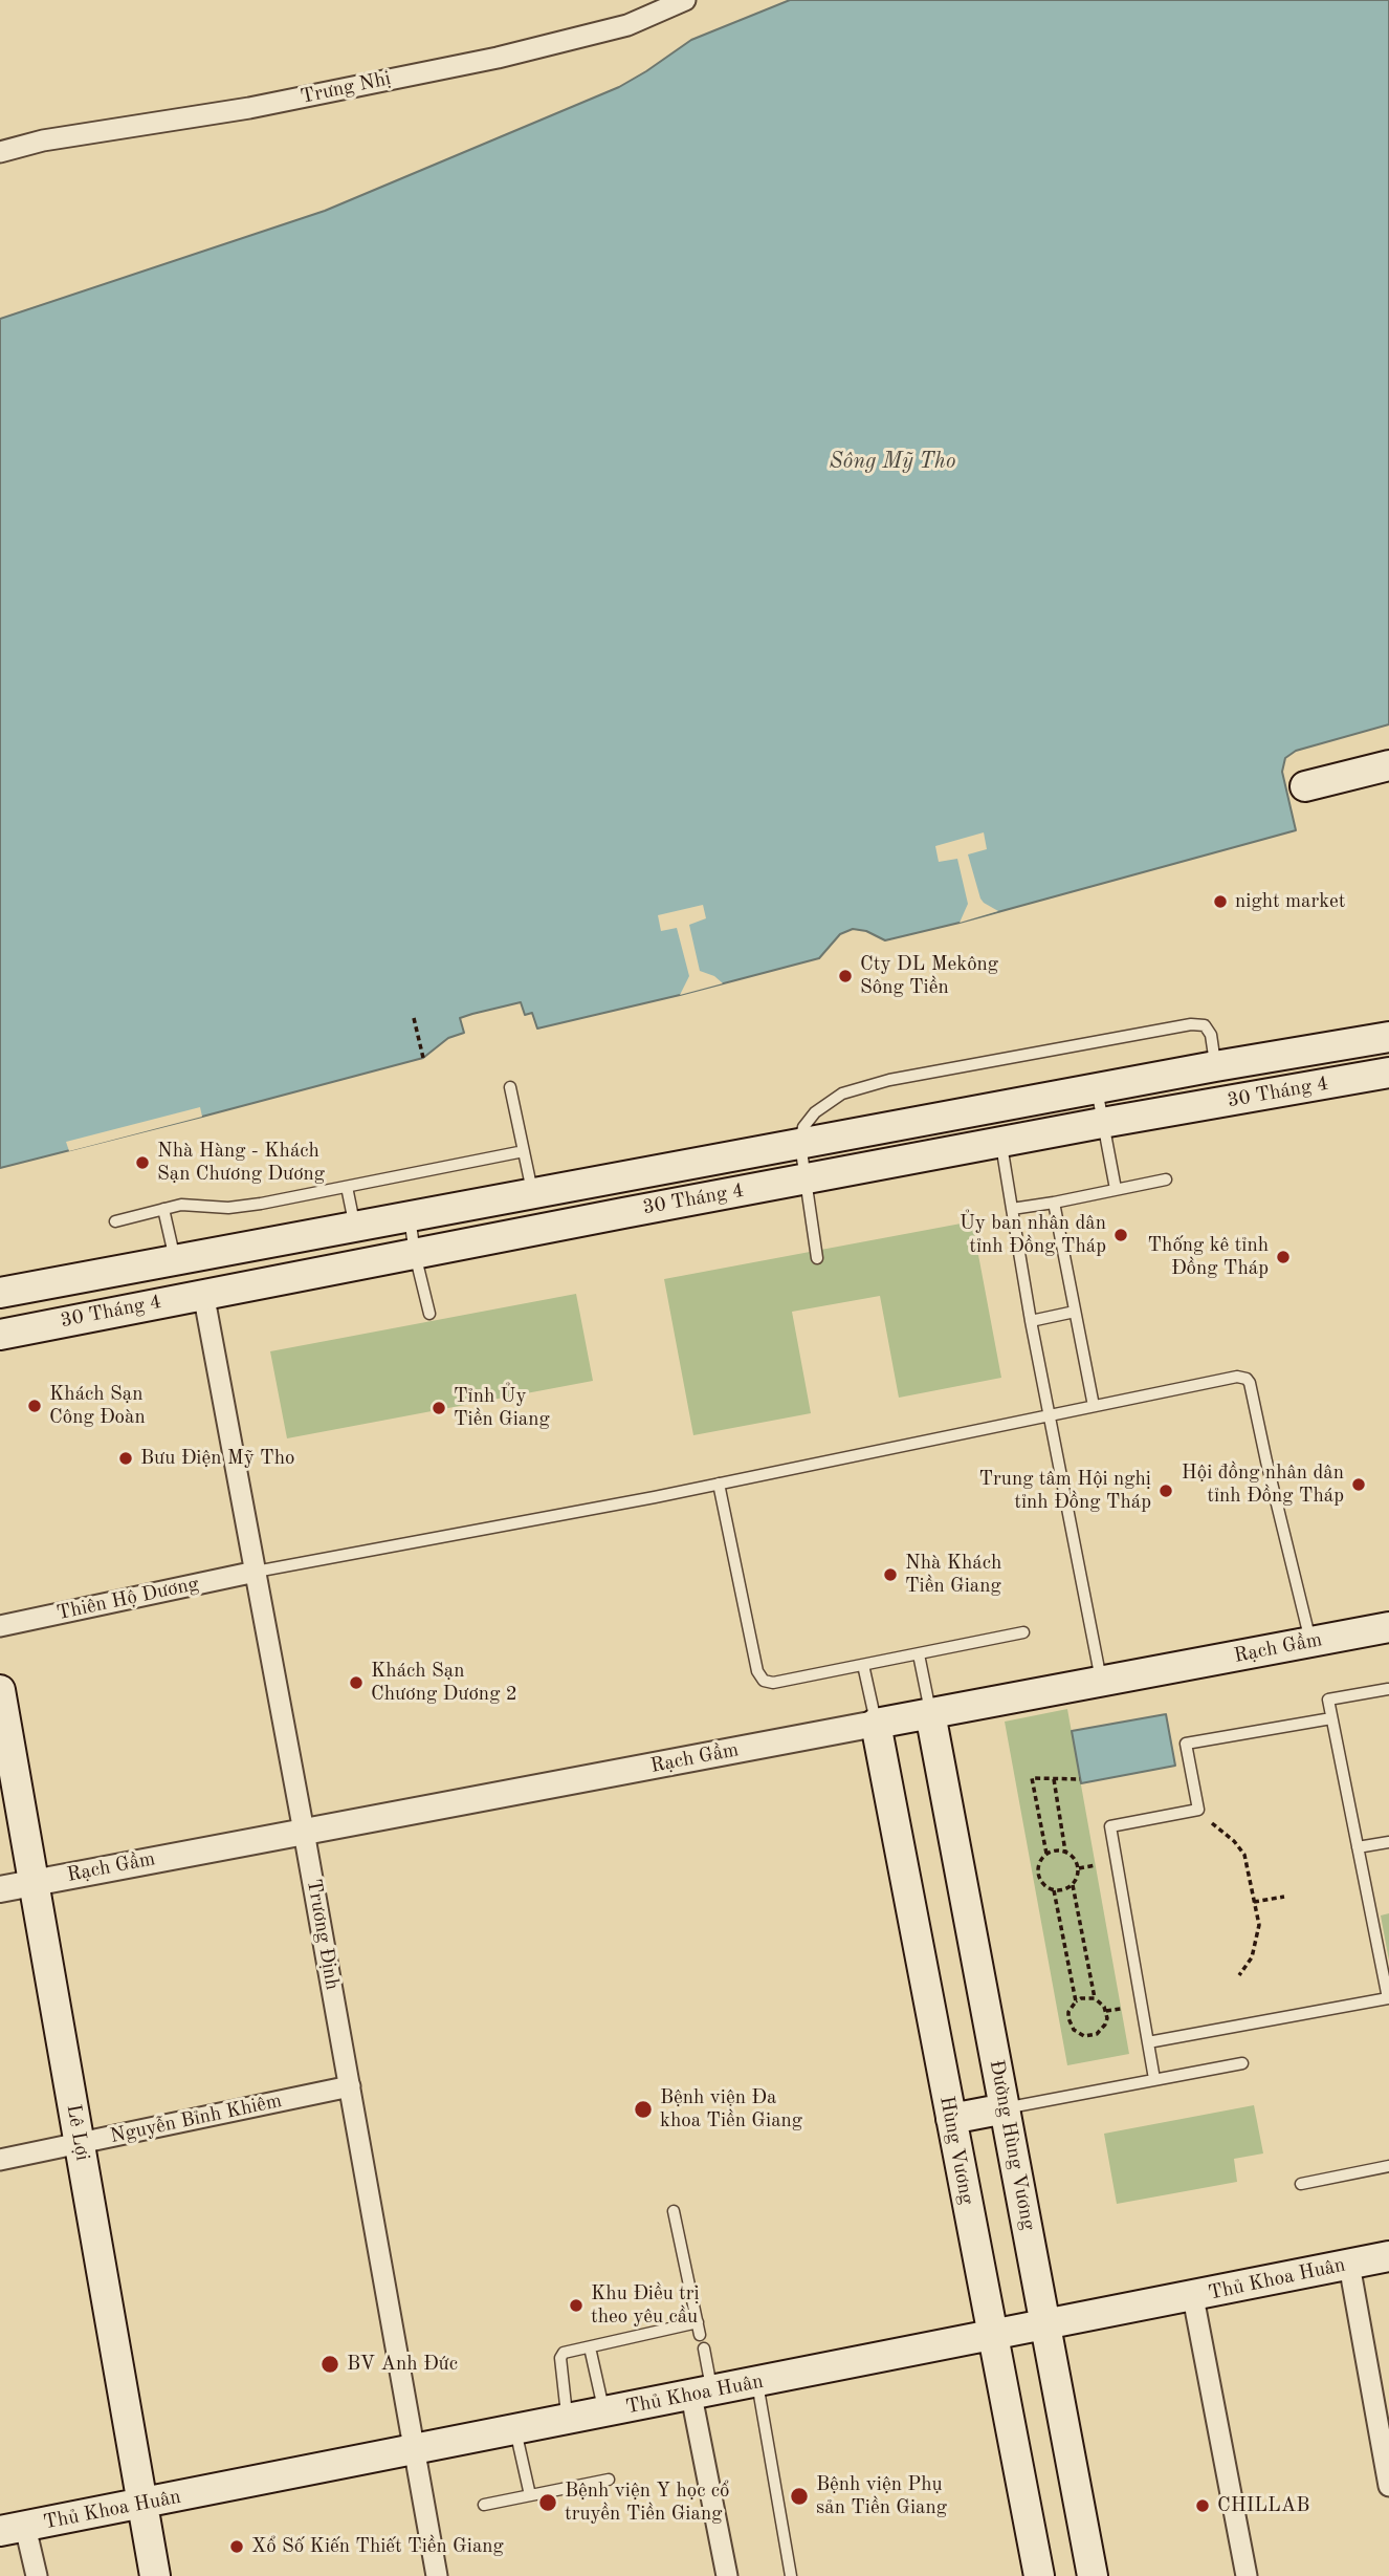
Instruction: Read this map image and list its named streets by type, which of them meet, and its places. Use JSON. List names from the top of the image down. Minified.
{"streets":{"main road":["30 Tháng 4","Rạch Gầm","Lê Lợi","Đường Hùng Vương","Hùng Vương","Thủ Khoa Huân"],"street":["Trưng Nhị","Thiên Hộ Dương","Trương Định","Nguyễn Bỉnh Khiêm"]},"crossings":[["30 Tháng 4","Trương Định"],["Thiên Hộ Dương","Trương Định"],["Rạch Gầm","Trương Định"],["Rạch Gầm","Lê Lợi"],["Rạch Gầm","Đường Hùng Vương"],["Rạch Gầm","Hùng Vương"],["Trương Định","Nguyễn Bỉnh Khiêm"],["Trương Định","Thủ Khoa Huân"],["Nguyễn Bỉnh Khiêm","Lê Lợi"],["Lê Lợi","Thủ Khoa Huân"],["Đường Hùng Vương","Thủ Khoa Huân"],["Hùng Vương","Thủ Khoa Huân"]],"water":["Sông Mỹ Tho"],"places":["night market","Cty DL Mekông Sông Tiền","Nhà Hàng - Khách Sạn Chương Dương","Ủy ban nhân dân tỉnh Đồng Tháp","Thống kê tỉnh Đồng Tháp","Khách Sạn Công Đoàn","Tỉnh Ủy Tiền Giang","Bưu Điện Mỹ Tho","Hội đồng nhân dân tỉnh Đồng Tháp","Trung tâm Hội nghị tỉnh Đồng Tháp","Nhà Khách Tiền Giang","Khách Sạn Chương Dương 2","Bệnh viện Đa khoa Tiền Giang","Khu Điều trị theo yêu cầu","BV Anh Đức","Bệnh viện Phụ sản Tiền Giang","Bệnh viện Y học cổ truyền Tiền Giang","CHILLAB","Xổ Số Kiến Thiết Tiền Giang"]}
